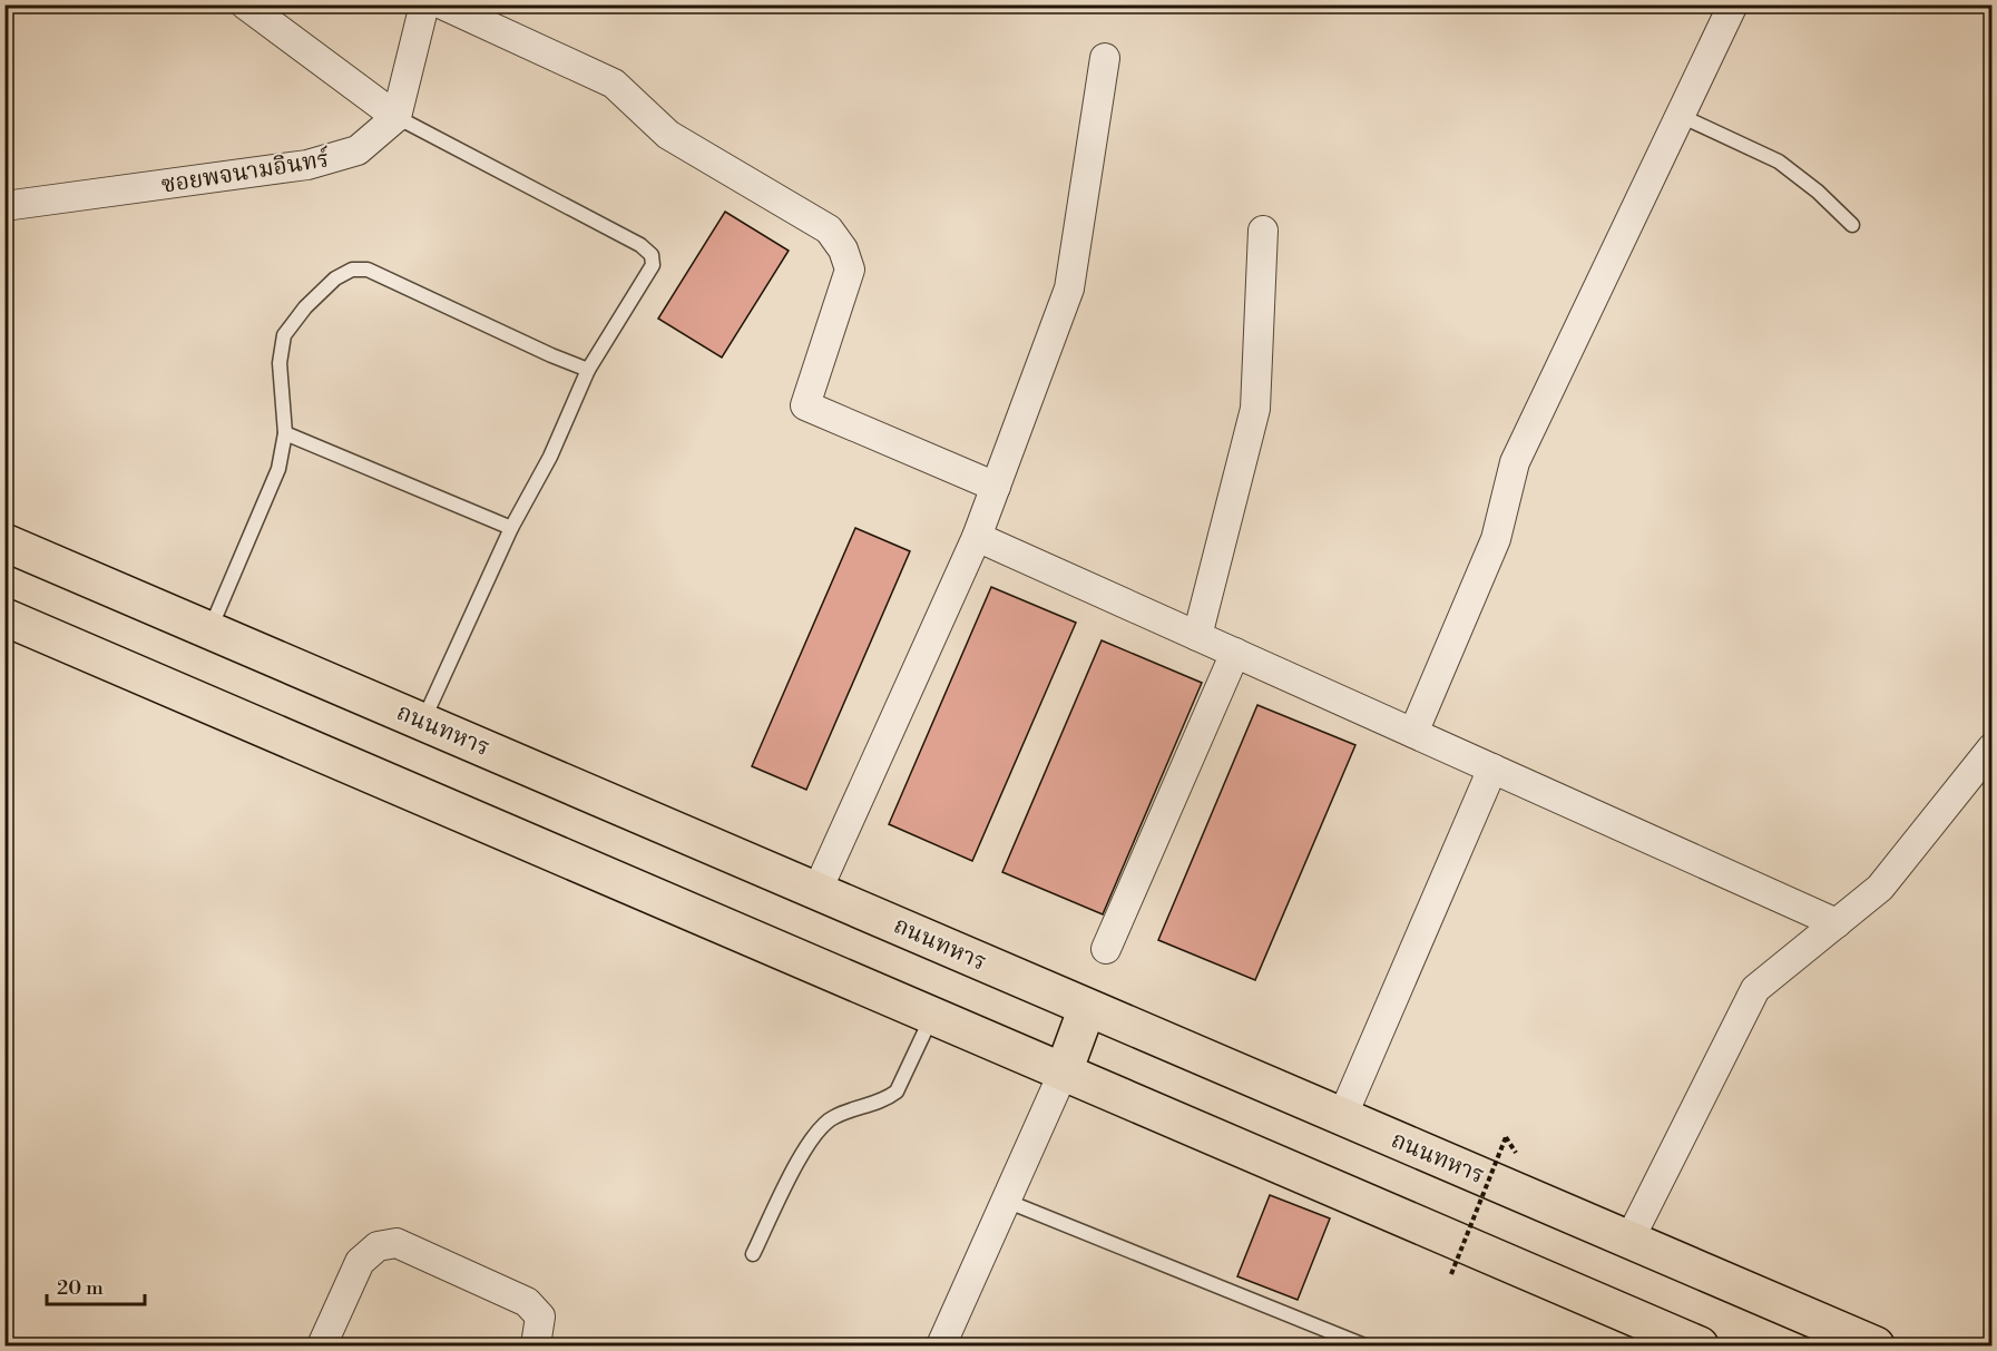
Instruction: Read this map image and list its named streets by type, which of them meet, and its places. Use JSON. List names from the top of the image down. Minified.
{"streets":{"main road":["ถนนทหาร"],"street":["ซอยพจนามอินทร์"]},"scale_bar":"20 m"}
